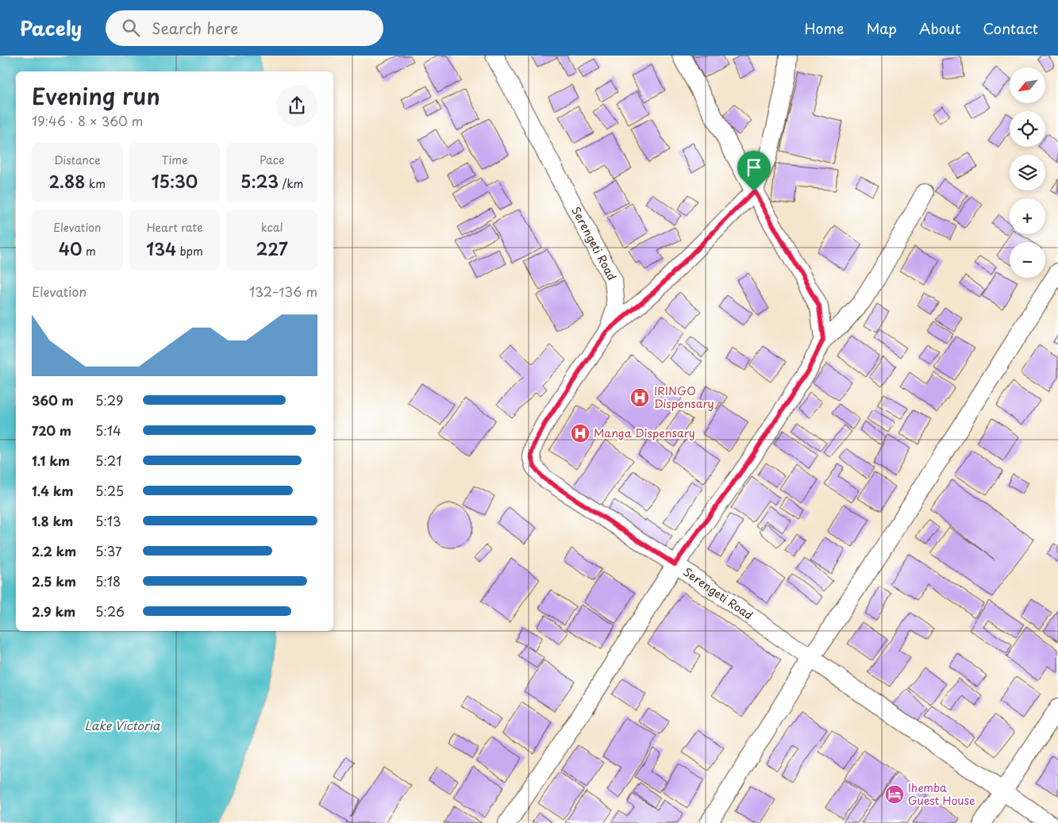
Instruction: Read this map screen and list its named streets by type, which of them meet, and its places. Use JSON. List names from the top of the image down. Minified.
{"streets":{"street":["Serengeti Road"]},"water":["Lake Victoria"],"places":{"hospital":["IRINGO Dispensary","Manga Dispensary"],"hotel":["Ihemba Guest House"]},"north":"bottom left","page":{"header":"Pacely","search":"Search here","nav":["Home","Map","About","Contact"],"map_buttons":["+","−"],"heading":["Evening run","19:46 · 8 × 360 m"],"stats":[["Distance","2.88 km"],["Time","15:30"],["Pace","5:23 /km"],["Elevation","40 m"],["Heart rate","134 bpm"],["kcal","227"]],"chart":["Elevation","132–136 m"],"list":[{"name":"360 m","note":"5:29"},{"name":"720 m","note":"5:14"},{"name":"1.1 km","note":"5:21"},{"name":"1.4 km","note":"5:25"},{"name":"1.8 km","note":"5:13"},{"name":"2.2 km","note":"5:37"},{"name":"2.5 km","note":"5:18"},{"name":"2.9 km","note":"5:26"}]}}
